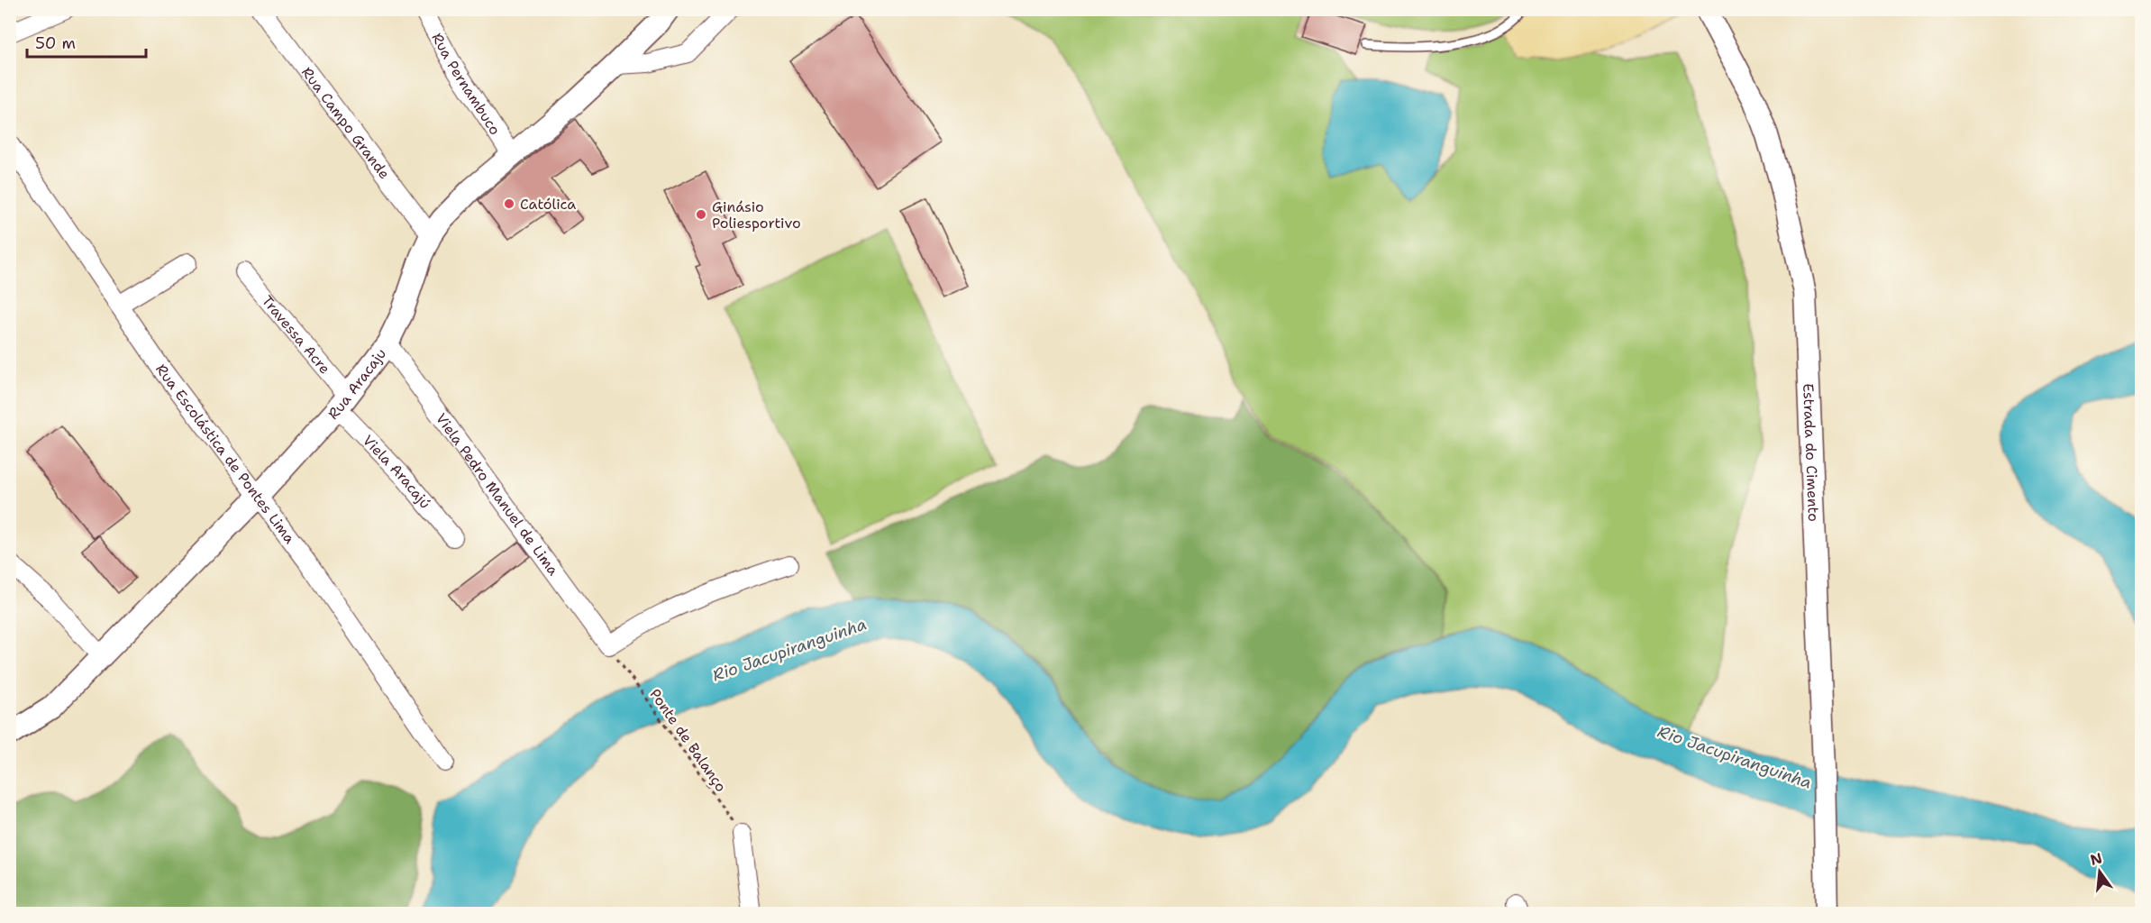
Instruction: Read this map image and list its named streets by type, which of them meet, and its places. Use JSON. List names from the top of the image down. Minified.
{"streets":{"street":["Rua Pernambuco","Rua Campo Grande","Travessa Acre","Rua Aracaju","Estrada do Cimento","Rua Escolástica de Pontes Lima","Viela Aracajú","Viela Pedro Manuel de Lima"],"path":["Ponte de Balanço"]},"crossings":[["Rua Pernambuco","Rua Aracaju"],["Rua Campo Grande","Rua Aracaju"],["Travessa Acre","Rua Aracaju"],["Travessa Acre","Viela Aracajú"],["Rua Aracaju","Rua Escolástica de Pontes Lima"],["Rua Aracaju","Viela Aracajú"],["Rua Aracaju","Viela Pedro Manuel de Lima"],["Viela Pedro Manuel de Lima","Ponte de Balanço"]],"water":["Rio Jacupiranguinha"],"places":["Católica","Ginásio Poliesportivo"],"scale_bar":"50 m","north":"top"}
